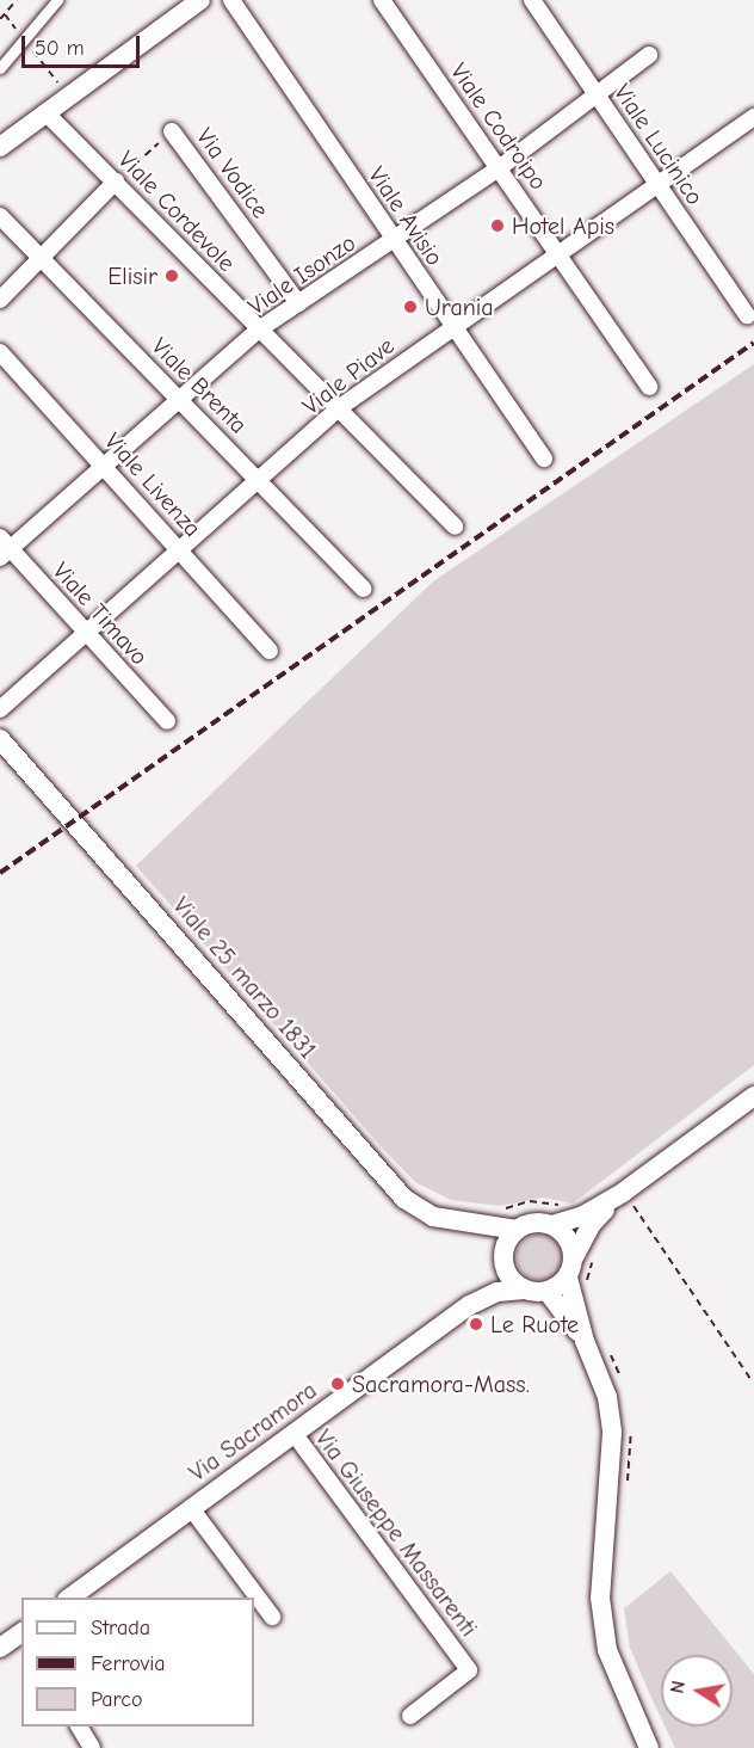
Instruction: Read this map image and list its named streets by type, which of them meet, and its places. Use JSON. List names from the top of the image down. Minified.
{"streets":{"street":["Viale Codroipo","Viale Lucinico","Via Vodice","Viale Cordevole","Viale Avisio","Viale Isonzo","Viale Piave","Viale Brenta","Viale Livenza","Viale Timavo","Viale 25 marzo 1831","Via Sacramora","Via Giuseppe Massarenti"]},"crossings":[["Viale Codroipo","Viale Isonzo"],["Viale Codroipo","Viale Piave"],["Viale Lucinico","Viale Isonzo"],["Viale Lucinico","Viale Piave"],["Via Vodice","Viale Cordevole"],["Via Vodice","Viale Isonzo"],["Viale Cordevole","Viale Isonzo"],["Viale Cordevole","Viale Piave"],["Viale Avisio","Viale Isonzo"],["Viale Avisio","Viale Piave"],["Viale Isonzo","Viale Brenta"],["Viale Isonzo","Viale Livenza"],["Viale Isonzo","Viale Timavo"],["Viale Piave","Viale Brenta"],["Viale Piave","Viale Livenza"],["Viale Piave","Viale Timavo"],["Viale 25 marzo 1831","Via Sacramora"],["Via Sacramora","Via Giuseppe Massarenti"]],"places":["Hotel Apis","Elisir","Urania","Le Ruote","Sacramora-Mass."],"legend":["Strada","Ferrovia","Parco"],"scale_bar":"50 m","north":"left"}
